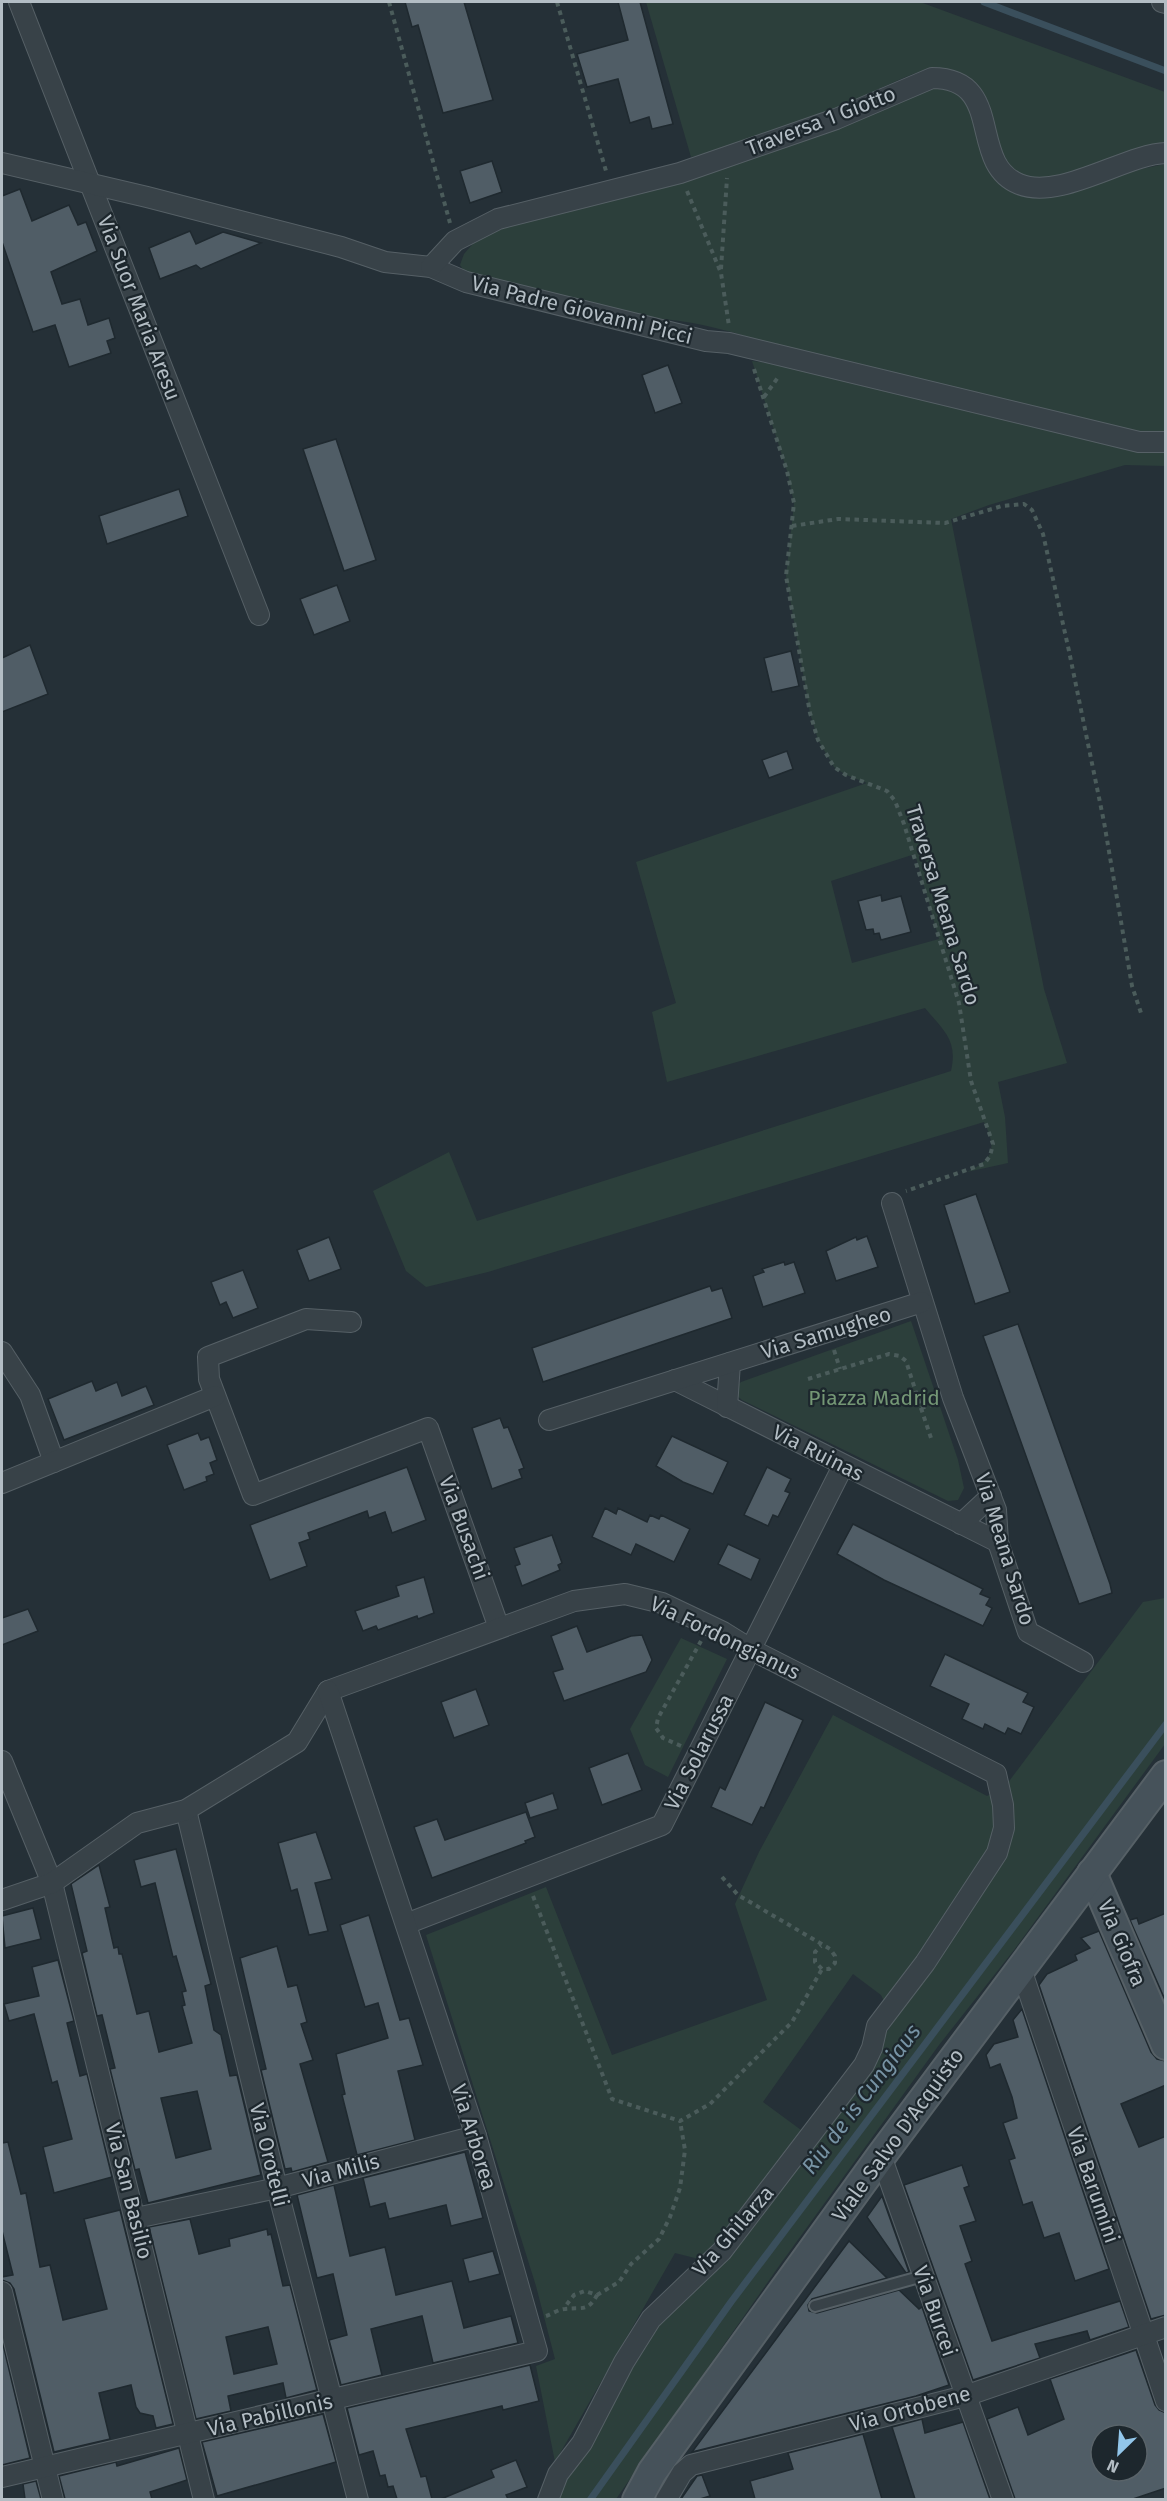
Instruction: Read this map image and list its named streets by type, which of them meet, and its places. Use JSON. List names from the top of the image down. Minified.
{"streets":{"street":["Traversa 1 Giotto","Via Suor Maria Aresu","Via Padre Giovanni Picci","Via Samugheo","Via Ruinas","Via Busachi","Via Meana Sardo","Via Fordongianus","Via Solarussa","Via Giofra","Viale Salvo D'Acquisto","Via Arborea","Via Orotelli","Via Milis","Via Barumini","Via San Basilio","Via Ghilarza","Via Burcei","Via Ortobene","Via Pabillonis"],"path":["Traversa Meana Sardo"]},"crossings":[["Traversa 1 Giotto","Via Padre Giovanni Picci"],["Via Suor Maria Aresu","Via Padre Giovanni Picci"],["Via Padre Giovanni Picci","Traversa Meana Sardo"],["Traversa Meana Sardo","Via Meana Sardo"],["Via Samugheo","Via Ruinas"],["Via Samugheo","Via Meana Sardo"],["Via Ruinas","Via Meana Sardo"],["Via Ruinas","Via Solarussa"],["Via Busachi","Via Fordongianus"],["Via Fordongianus","Via Solarussa"],["Via Fordongianus","Via Arborea"],["Via Fordongianus","Via Ghilarza"],["Via Solarussa","Via Arborea"],["Via Giofra","Viale Salvo D'Acquisto"],["Viale Salvo D'Acquisto","Via Barumini"],["Viale Salvo D'Acquisto","Via Burcei"],["Via Arborea","Via Milis"],["Via Arborea","Via Pabillonis"],["Via Orotelli","Via Milis"],["Via Orotelli","Via Pabillonis"],["Via Milis","Via San Basilio"],["Via Barumini","Via Ortobene"],["Via San Basilio","Via Pabillonis"],["Via Burcei","Via Ortobene"]],"water":["Riu de is Cungiaus"],"parks":["Piazza Madrid"],"north":"bottom left"}
